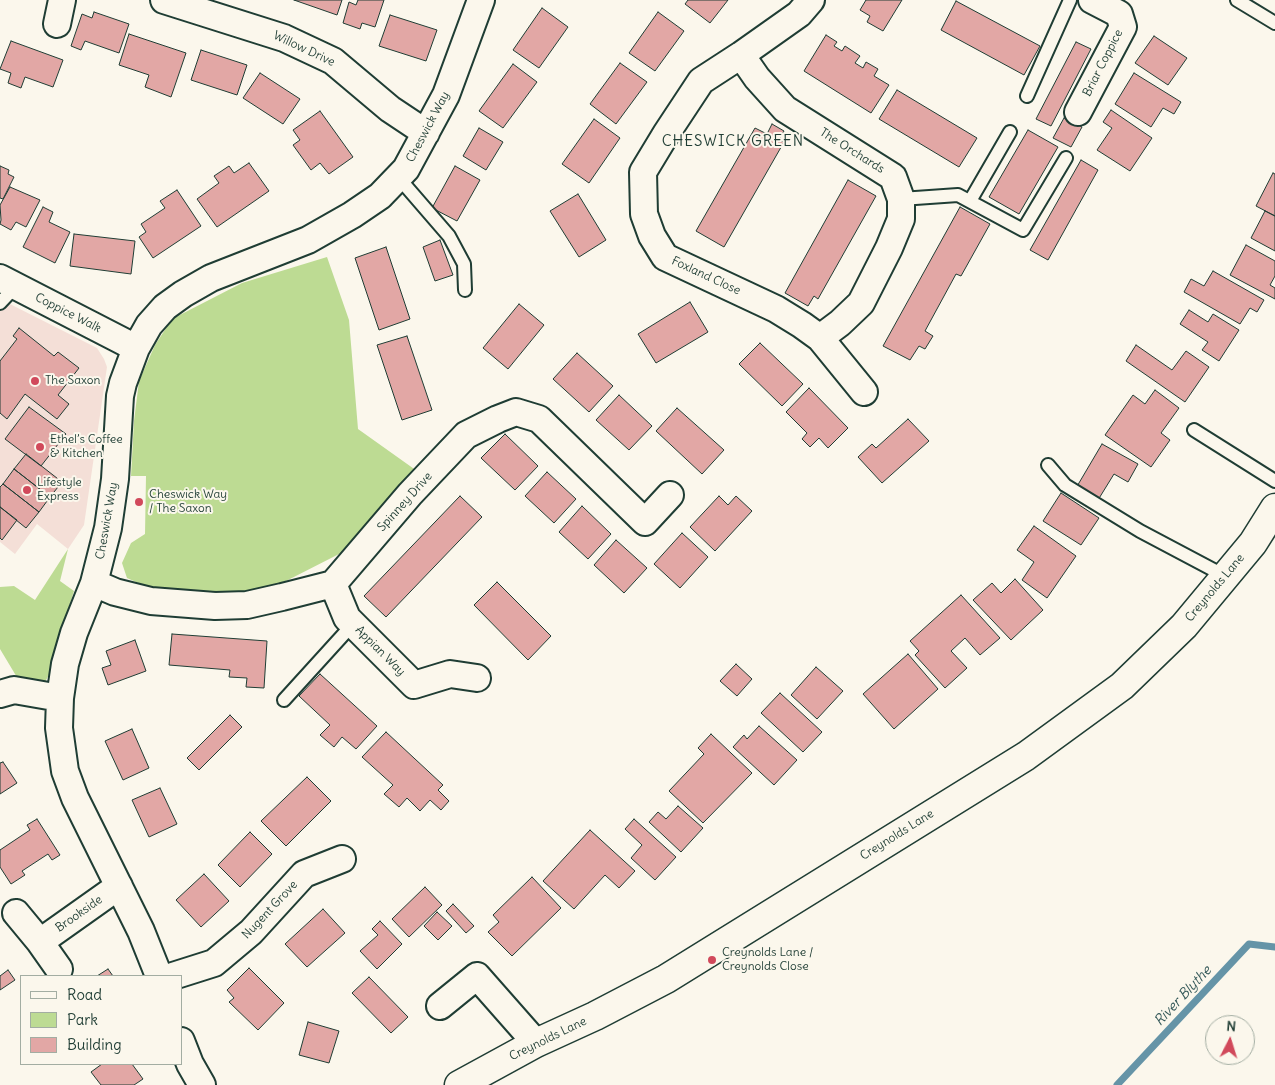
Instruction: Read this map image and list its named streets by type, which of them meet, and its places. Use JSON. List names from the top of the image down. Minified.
{"streets":{"street":["Willow Drive","Briar Coppice","Cheswick Way","The Orchards","Foxland Close","Coppice Walk","Spinney Drive","Creynolds Lane","Appian Way","Nugent Grove","Brookside"]},"crossings":[["Willow Drive","Cheswick Way"],["Cheswick Way","Coppice Walk"],["Cheswick Way","Brookside"],["The Orchards","Foxland Close"],["Spinney Drive","Appian Way"]],"districts":["CHESWICK GREEN"],"water":["River Blythe"],"places":["The Saxon","Ethel’s Coffee & Kitchen","Lifestyle Express","Cheswick Way / The Saxon","Creynolds Lane / Creynolds Close"],"legend":["Road","Park","Building"],"north":"top"}
